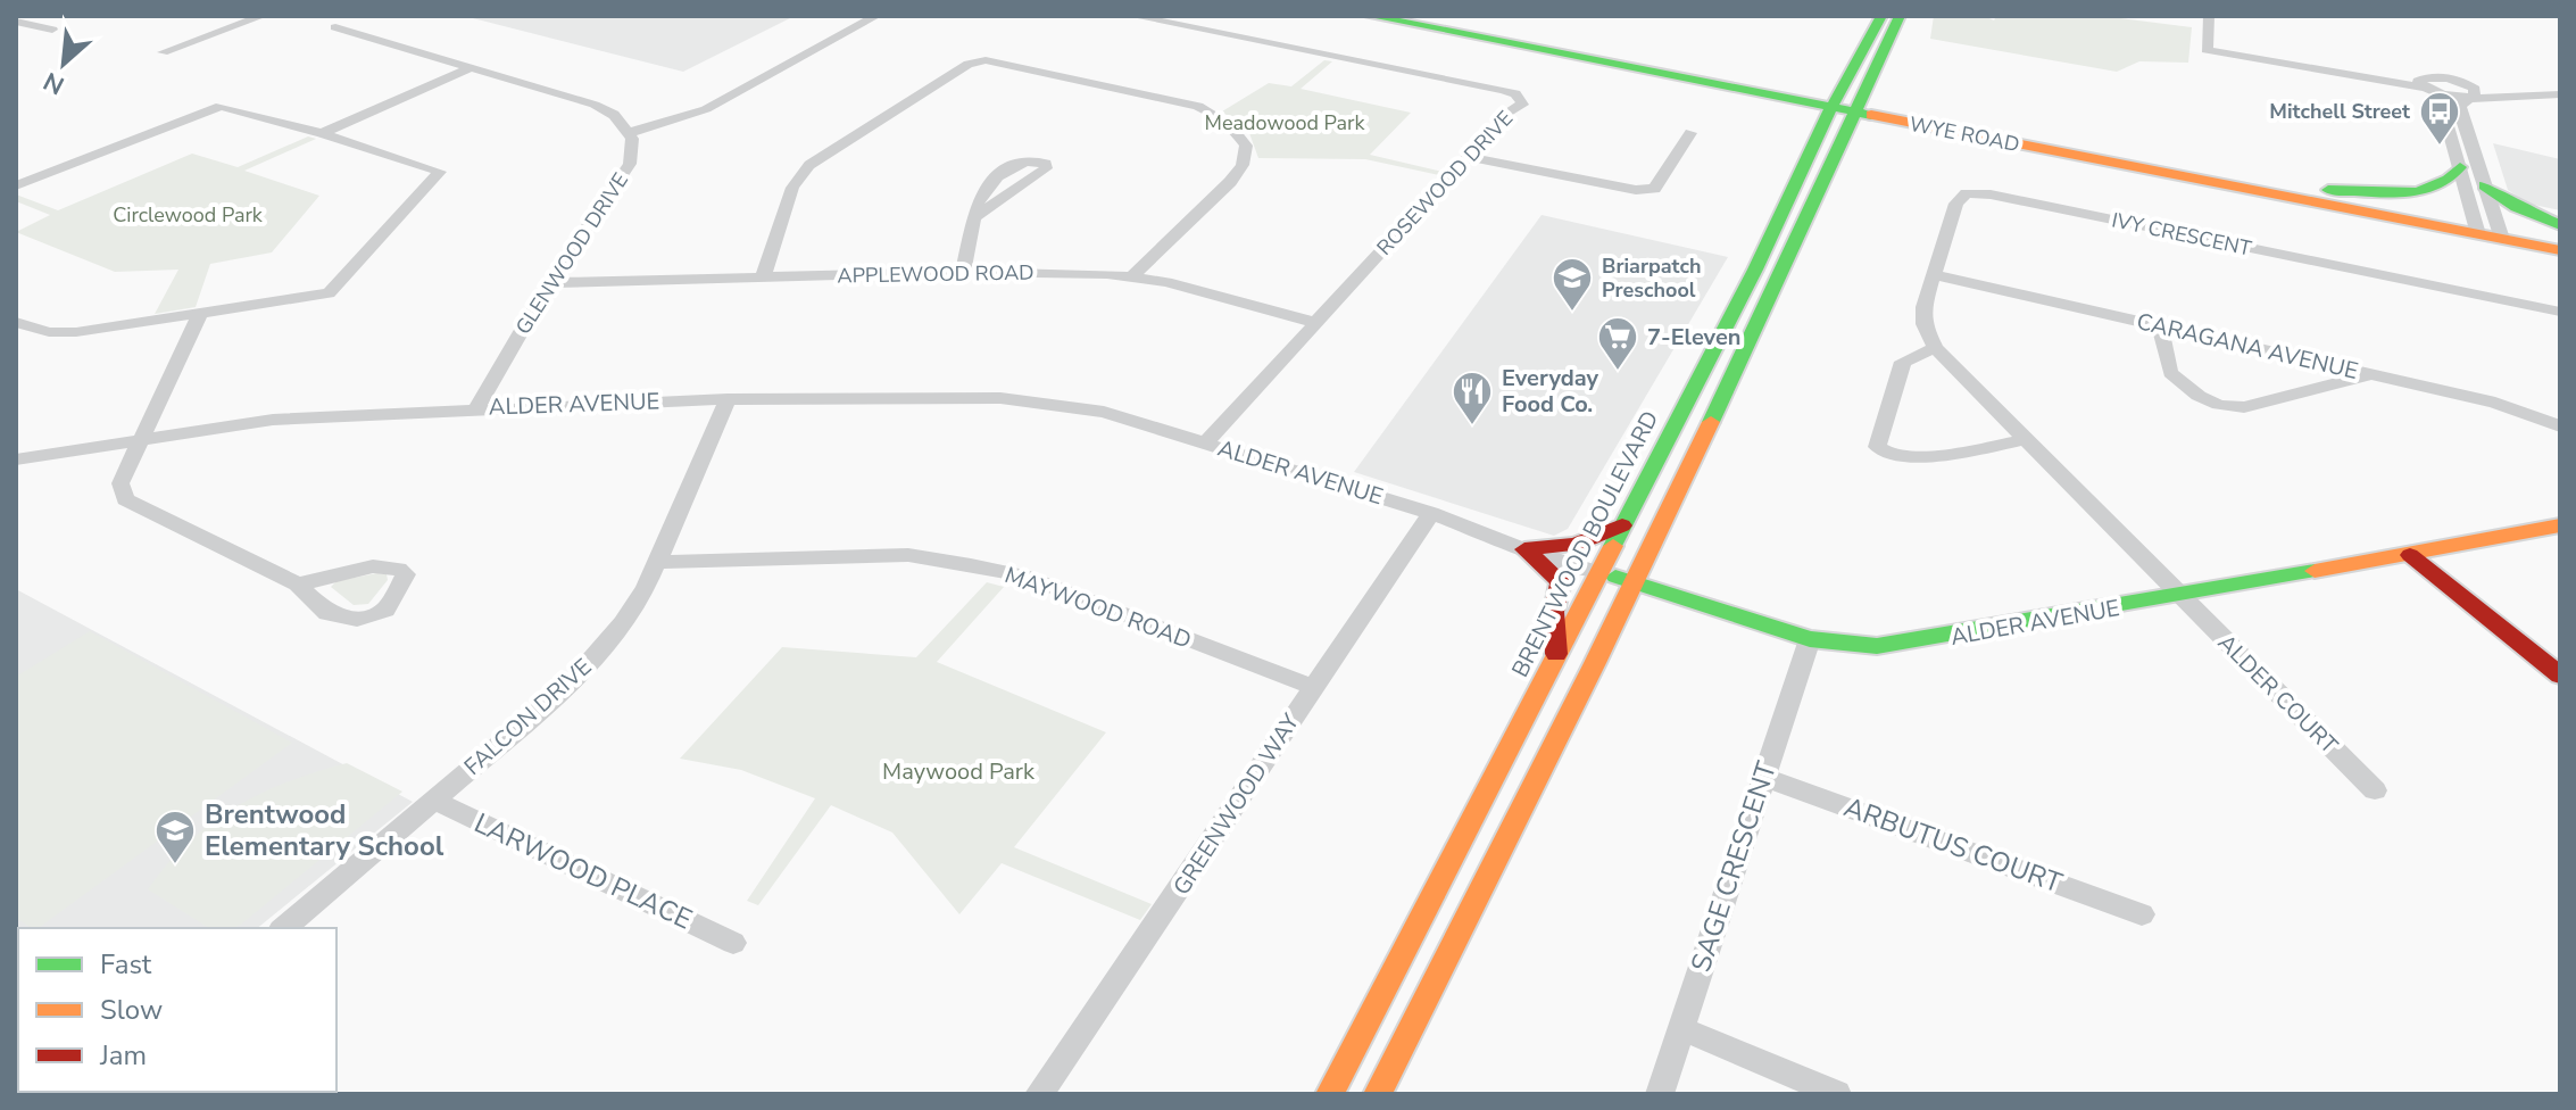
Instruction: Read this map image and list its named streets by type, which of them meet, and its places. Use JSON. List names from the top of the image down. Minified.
{"streets":{"main road":["WYE ROAD","ALDER AVENUE","BRENTWOOD BOULEVARD"],"street":["ROSEWOOD DRIVE","IVY CRESCENT","GLENWOOD DRIVE","APPLEWOOD ROAD","CARAGANA AVENUE","MAYWOOD ROAD","ALDER COURT","FALCON DRIVE","GREENWOOD WAY","ARBUTUS COURT","SAGE CRESCENT","LARWOOD PLACE"]},"crossings":[["WYE ROAD","BRENTWOOD BOULEVARD"],["ROSEWOOD DRIVE","APPLEWOOD ROAD"],["ROSEWOOD DRIVE","ALDER AVENUE"],["IVY CRESCENT","CARAGANA AVENUE"],["GLENWOOD DRIVE","APPLEWOOD ROAD"],["GLENWOOD DRIVE","ALDER AVENUE"],["ALDER AVENUE","BRENTWOOD BOULEVARD"],["ALDER AVENUE","ALDER COURT"],["ALDER AVENUE","FALCON DRIVE"],["ALDER AVENUE","GREENWOOD WAY"],["ALDER AVENUE","SAGE CRESCENT"],["MAYWOOD ROAD","FALCON DRIVE"],["MAYWOOD ROAD","GREENWOOD WAY"],["FALCON DRIVE","LARWOOD PLACE"],["ARBUTUS COURT","SAGE CRESCENT"]],"parks":["Meadowood Park","Circlewood Park","Maywood Park"],"places":{"bus stop":["Mitchell Street"],"school or university":["Briarpatch Preschool","Brentwood Elementary School"],"supermarket":["7-Eleven"],"restaurant":["Everyday Food Co."]},"legend":["Fast","Slow","Jam"],"north":"bottom left"}
